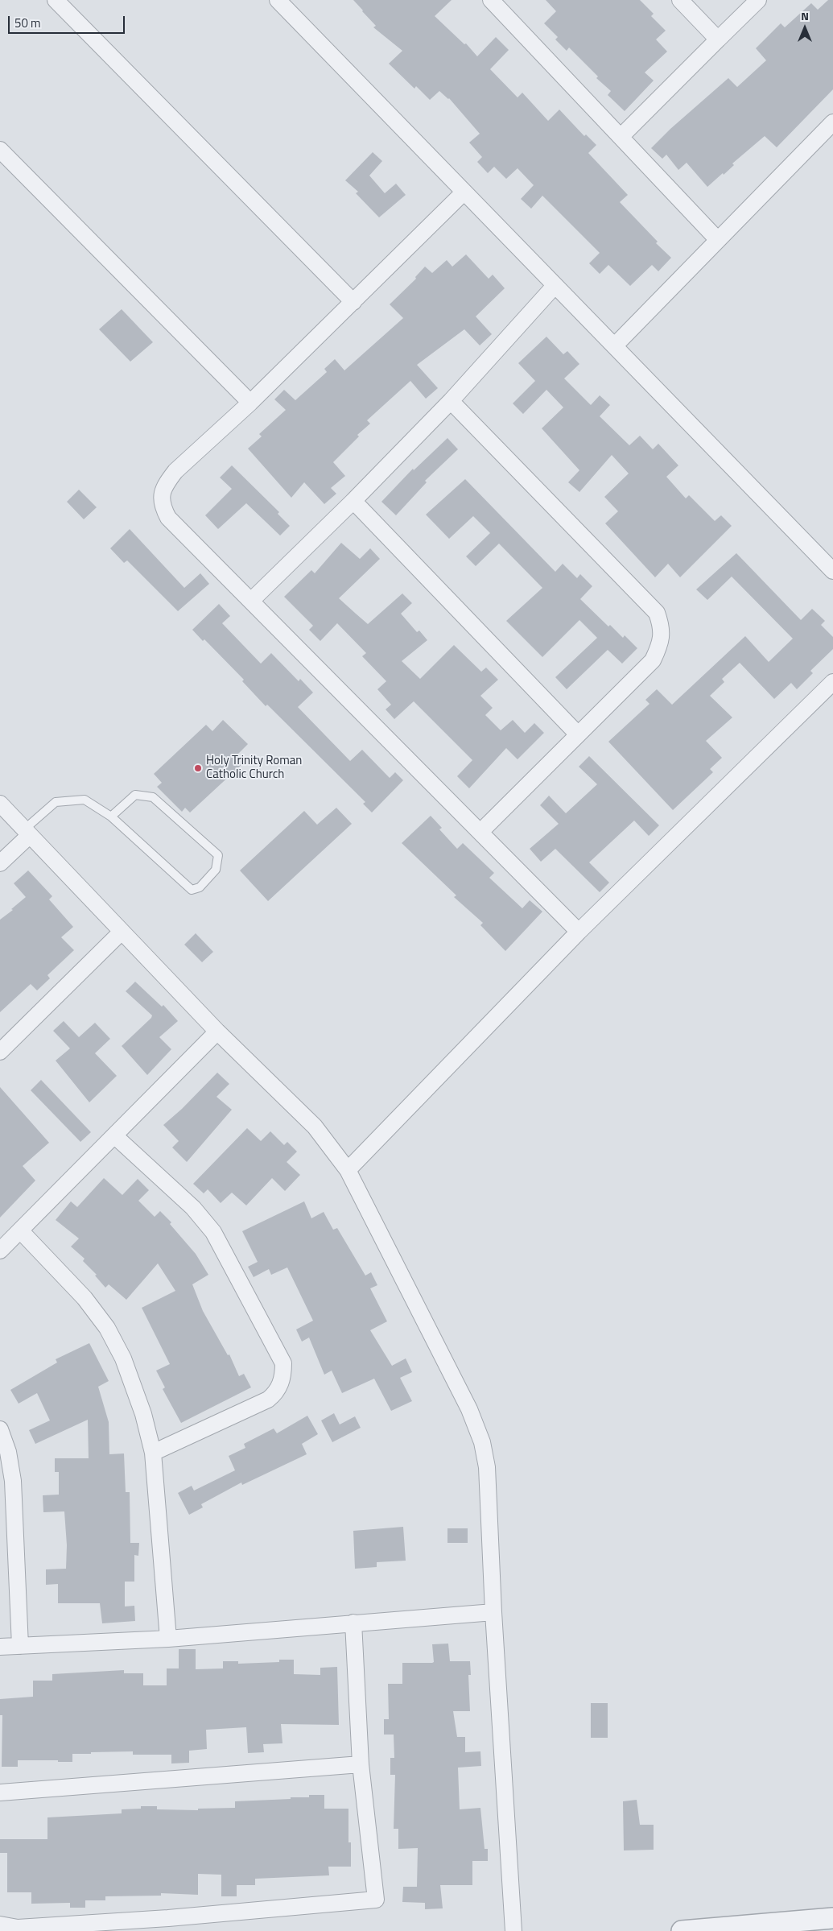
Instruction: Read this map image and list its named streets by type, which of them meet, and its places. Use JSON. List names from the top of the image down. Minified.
{"places":["Holy Trinity Roman Catholic Church"],"scale_bar":"50 m","north":"top"}
